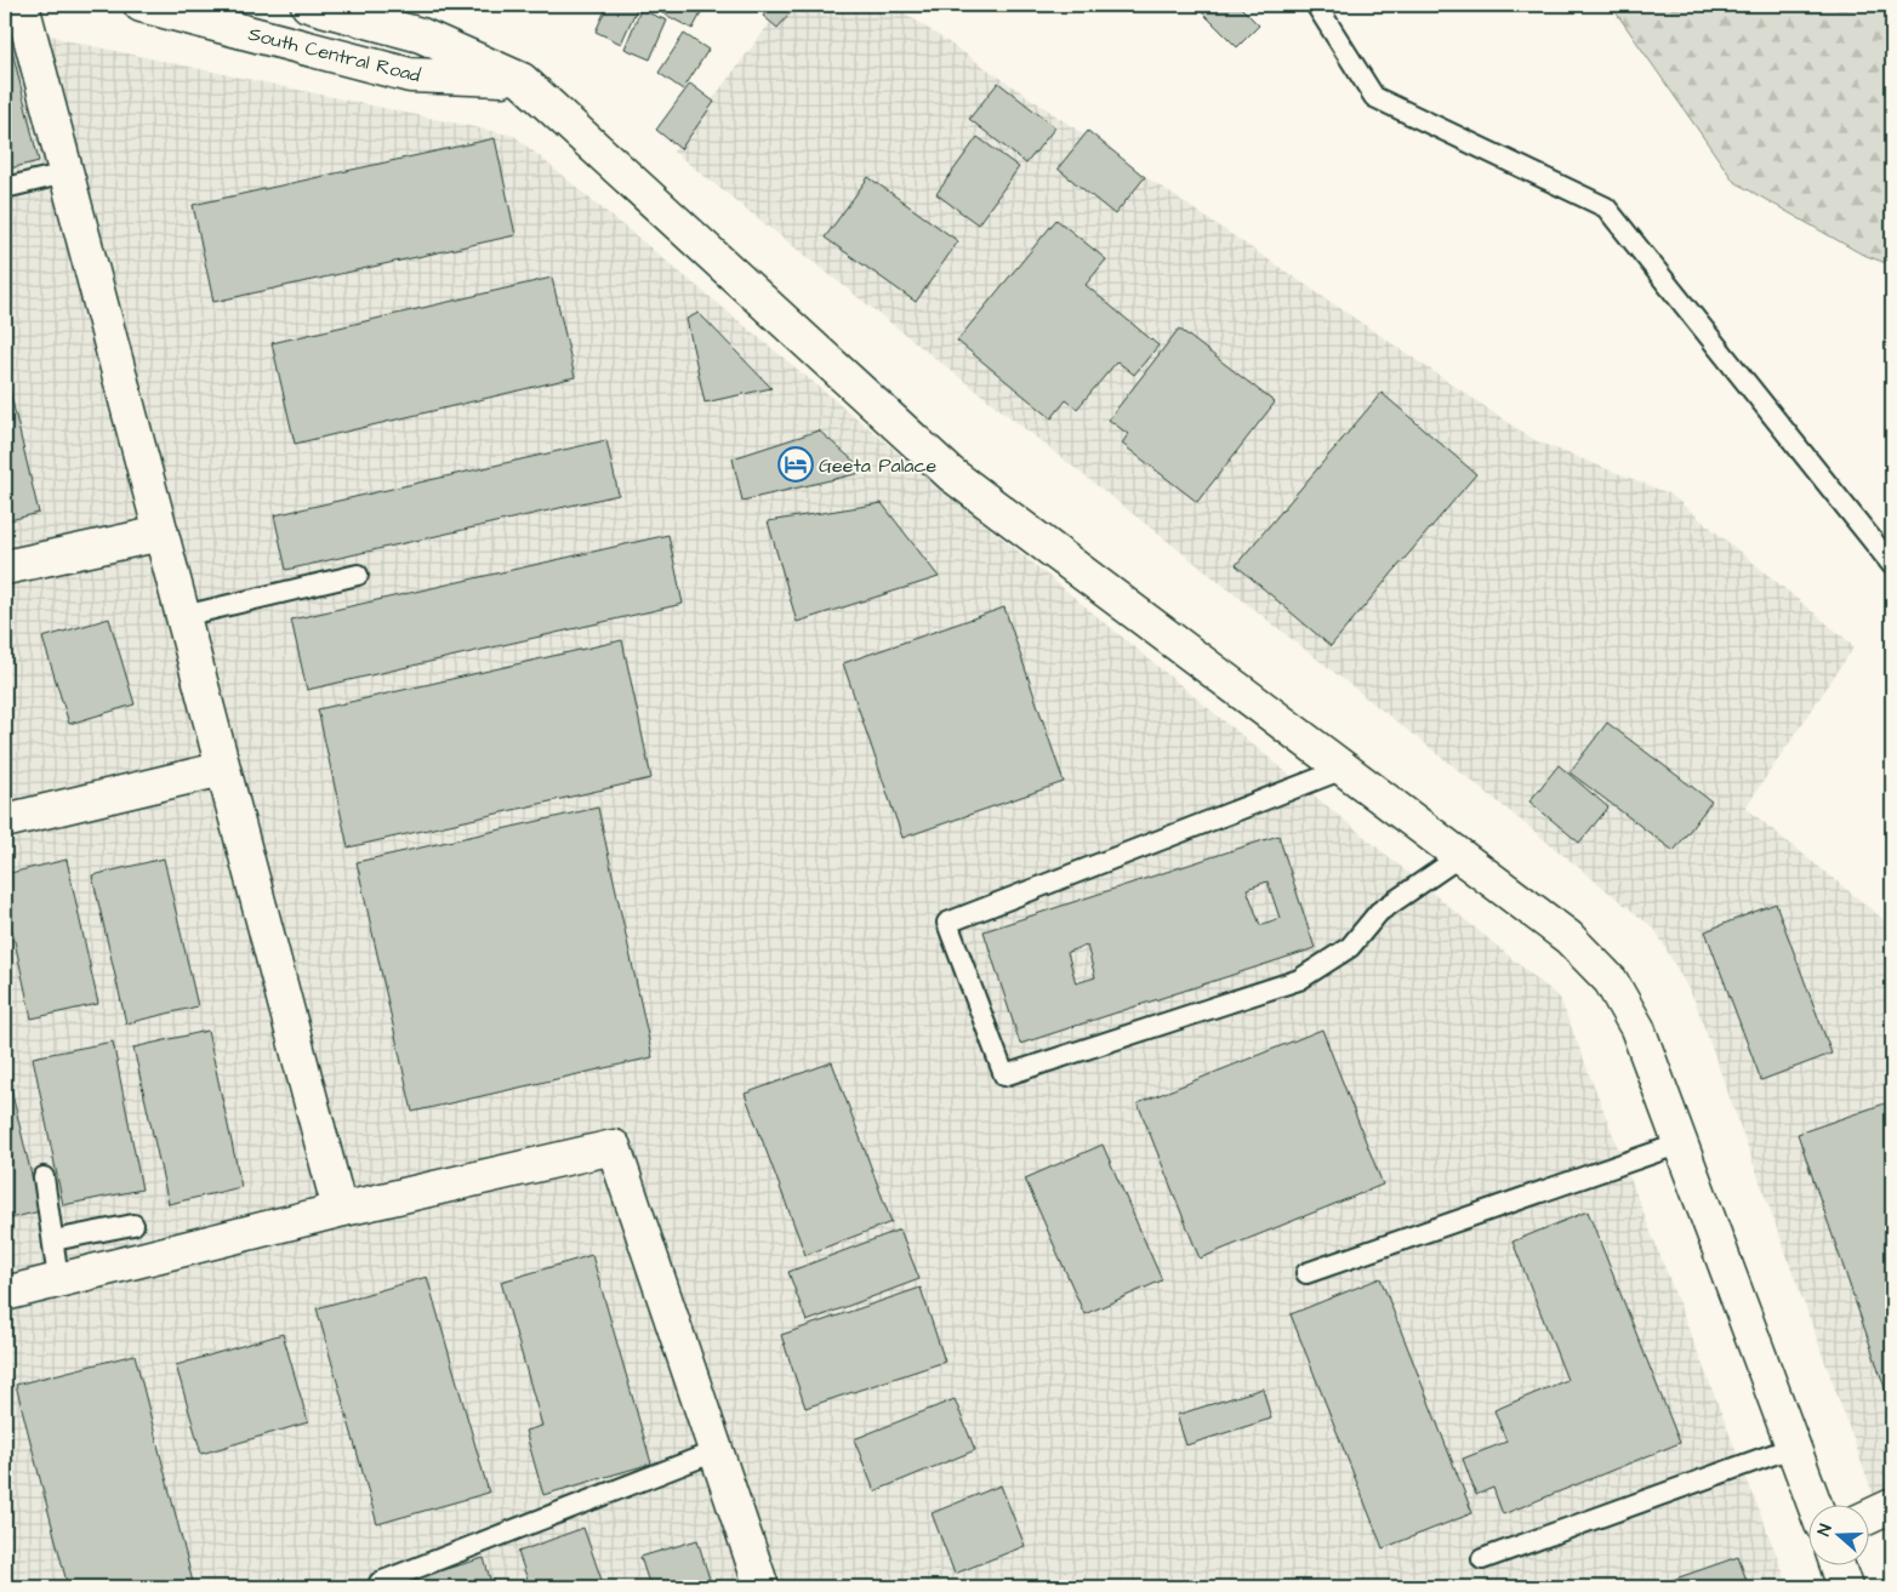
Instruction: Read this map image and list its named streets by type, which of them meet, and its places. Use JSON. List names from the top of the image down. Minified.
{"streets":{"street":["South Central Road"]},"places":{"hotel":["Geeta Palace"]},"north":"left"}
